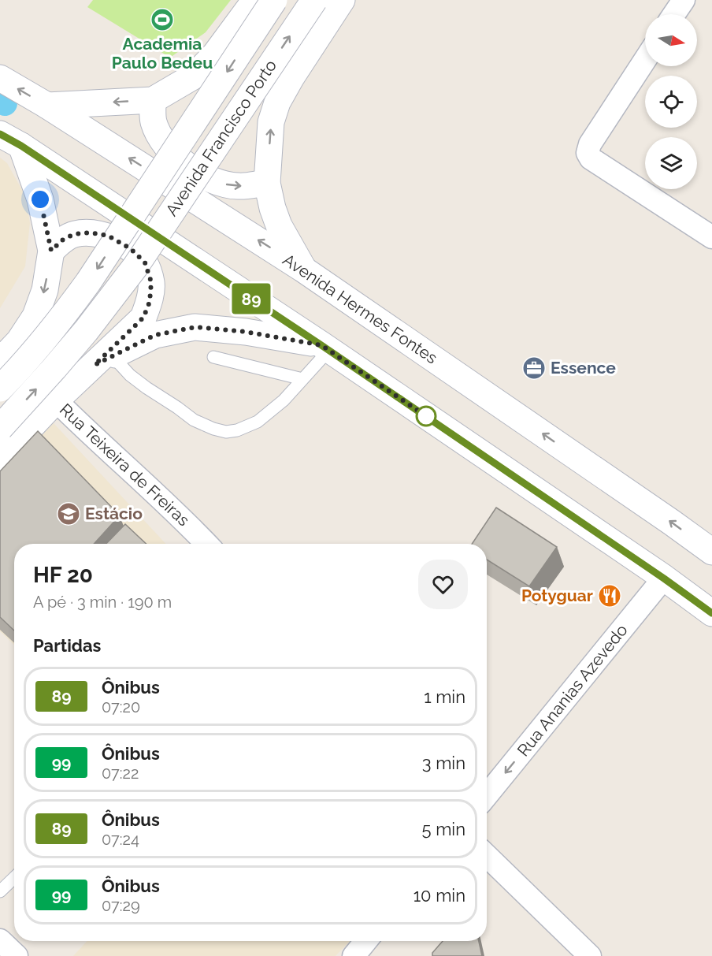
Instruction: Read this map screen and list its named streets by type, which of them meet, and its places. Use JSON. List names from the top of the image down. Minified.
{"streets":{"main road":["Avenida Francisco Porto","Avenida Hermes Fontes"],"street":["Rua Teixeira de Freiras","Rua Ananias Azevedo"]},"one_way":["Rua Ananias Azevedo"],"places":{"sports":["Academia Paulo Bedeu"],"office":["Essence"],"school or university":["Estácio"],"restaurant":["Potyguar"]},"lines":["bus line 89"],"north":"right","page":{"on_map":"89","heading":[["HF 20","A pé · 3 min · 190 m"],"Partidas"],"list":[{"mark":"89","name":"Ônibus","note":"07:20","value":"1 min"},{"mark":"99","name":"Ônibus","note":"07:22","value":"3 min"},{"mark":"89","name":"Ônibus","note":"07:24","value":"5 min"},{"mark":"99","name":"Ônibus","note":"07:29","value":"10 min"}]}}
